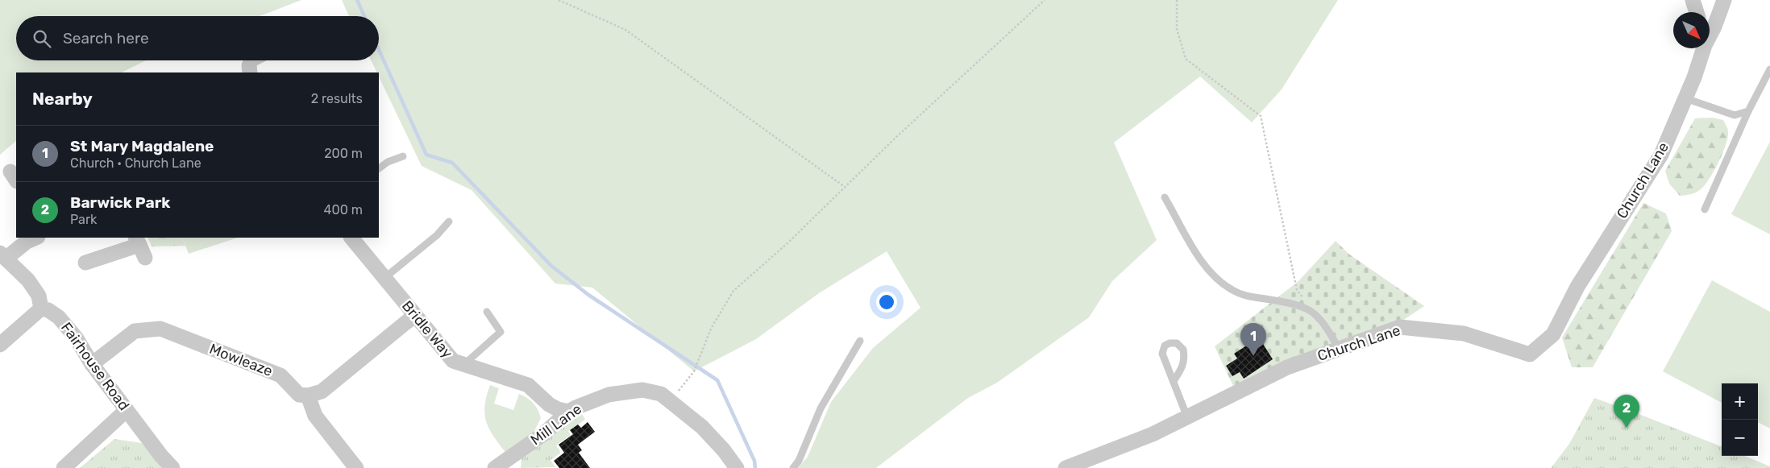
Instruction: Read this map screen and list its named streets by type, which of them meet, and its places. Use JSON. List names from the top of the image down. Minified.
{"streets":{"street":["Church Lane","Bridle Way","Mowleaze","Fairhouse Road","Mill Lane"]},"crossings":[["Bridle Way","Mill Lane"],["Mowleaze","Fairhouse Road"]],"north":"bottom right","page":{"search":"Search here","heading":["Nearby","2 results"],"list":[{"mark":"1","name":"St Mary Magdalene","note":"Church · Church Lane","value":"200 m"},{"mark":"2","name":"Barwick Park","note":"Park","value":"400 m"}],"pins":["1","2"],"map_buttons":["+","−"]}}
